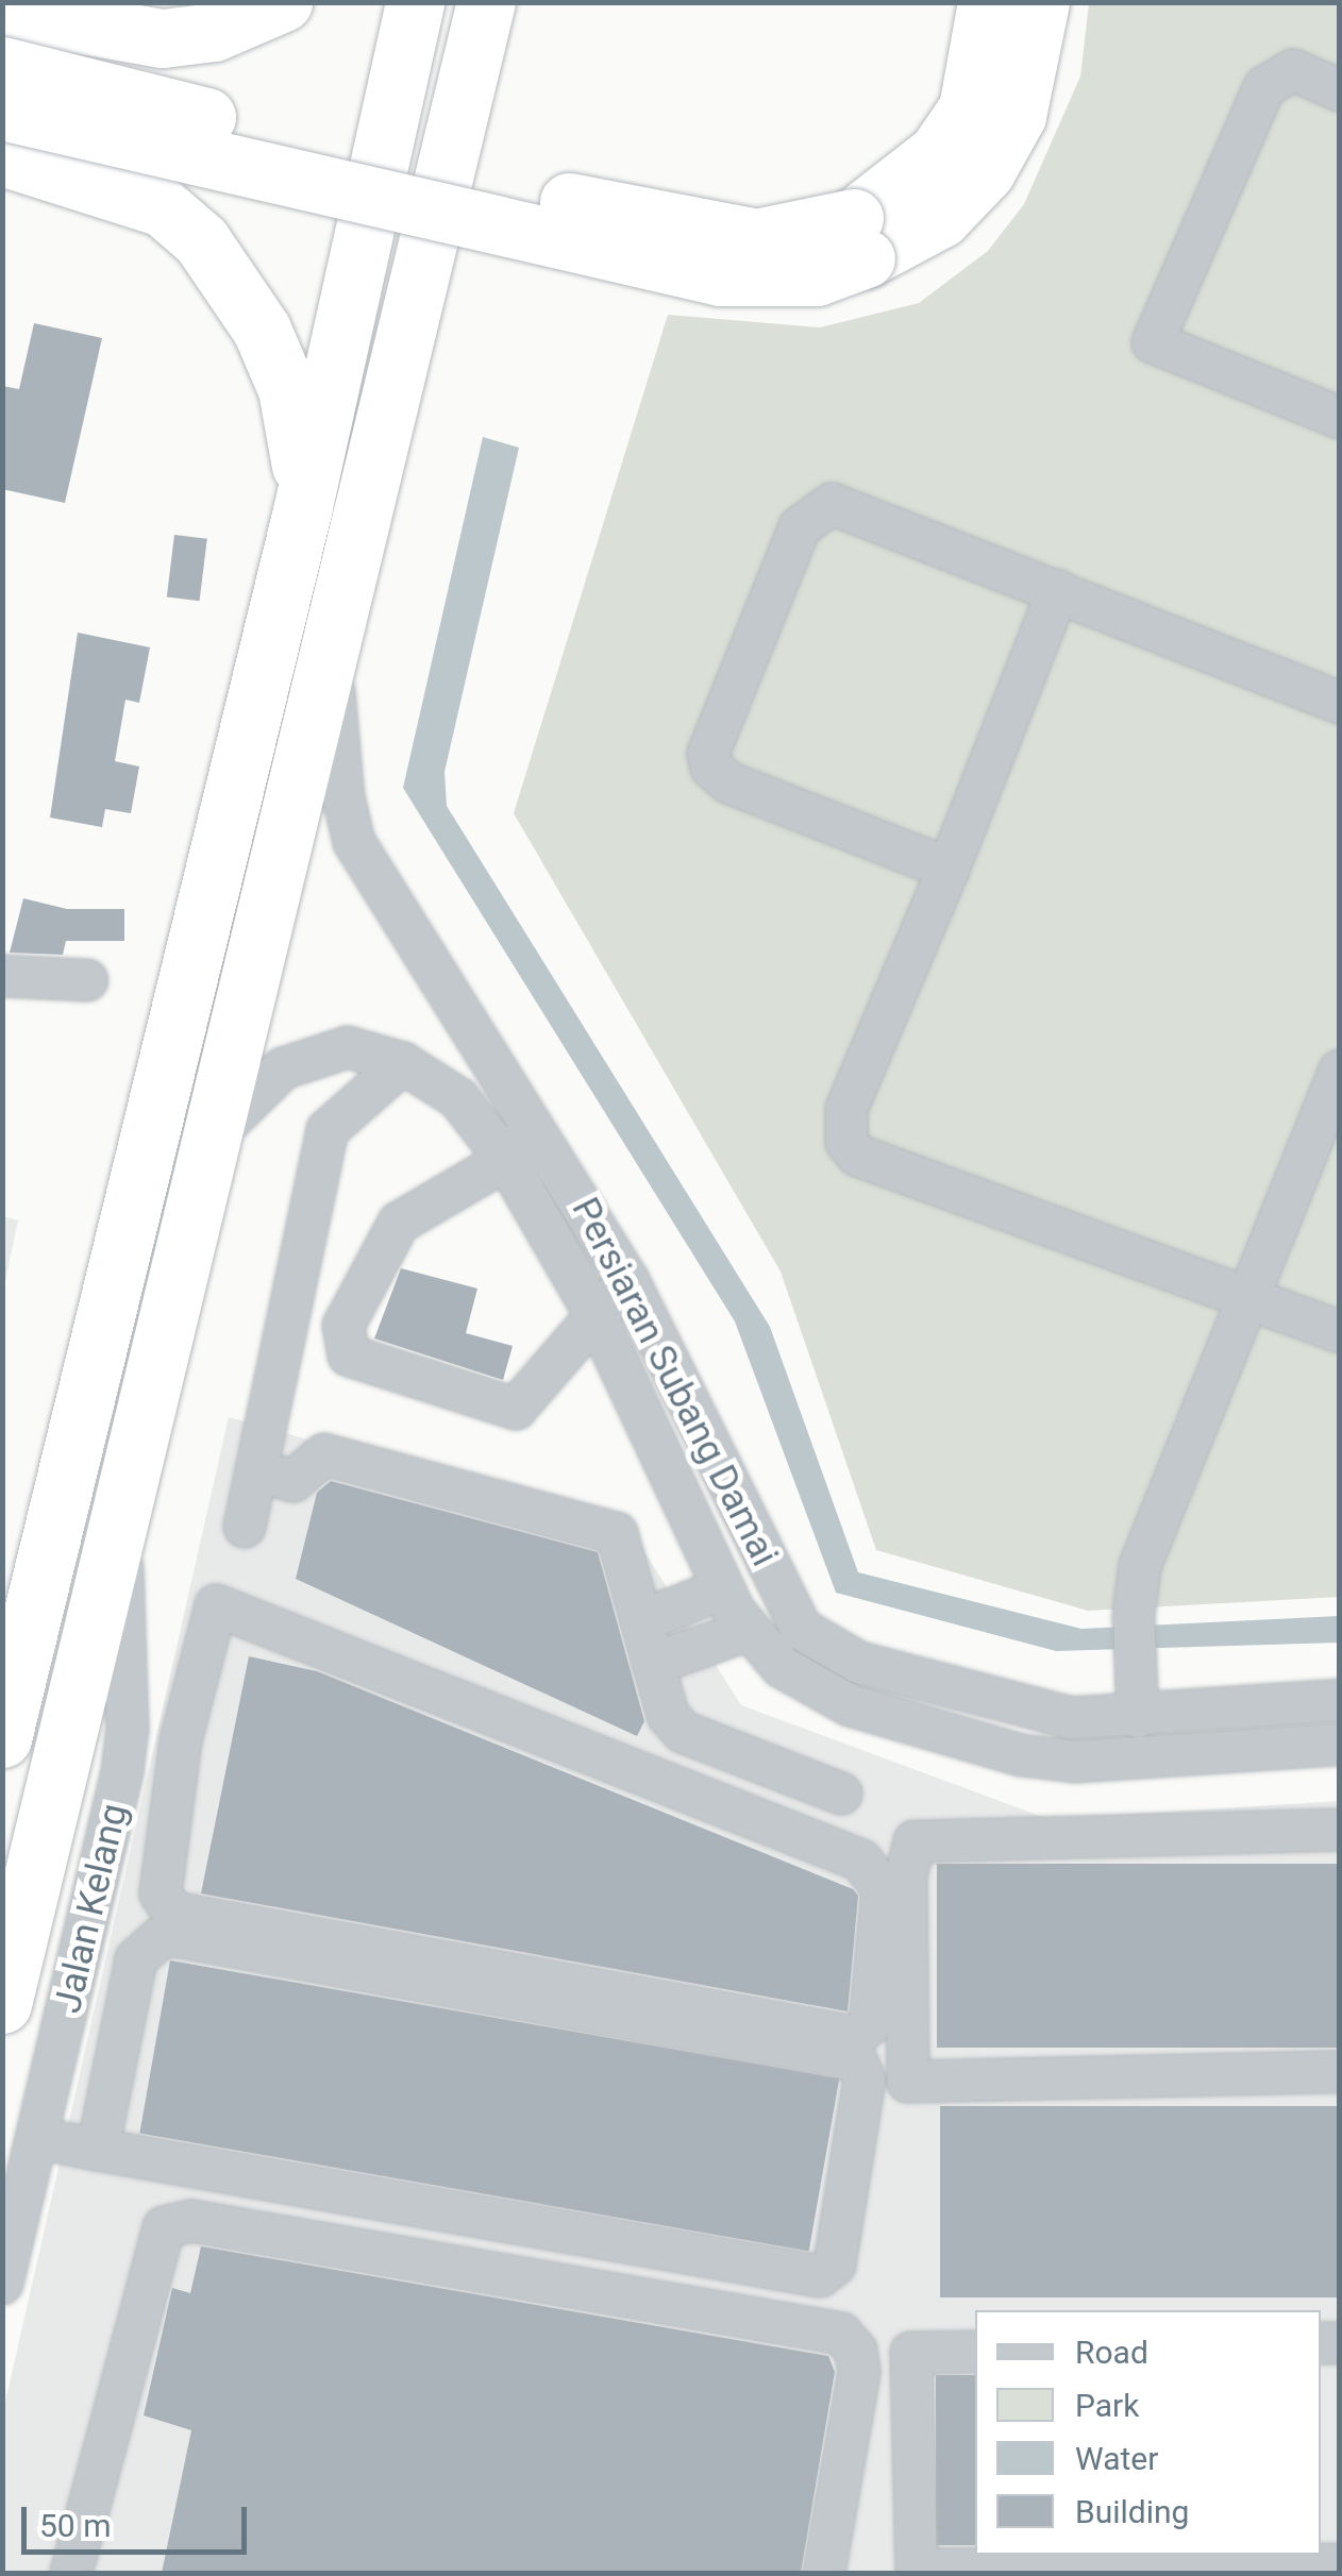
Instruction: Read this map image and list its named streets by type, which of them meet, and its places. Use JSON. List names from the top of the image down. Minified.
{"streets":{"street":["Persiaran Subang Damai","Jalan Kelang"]},"legend":["Road","Park","Water","Building"],"scale_bar":"50 m"}
